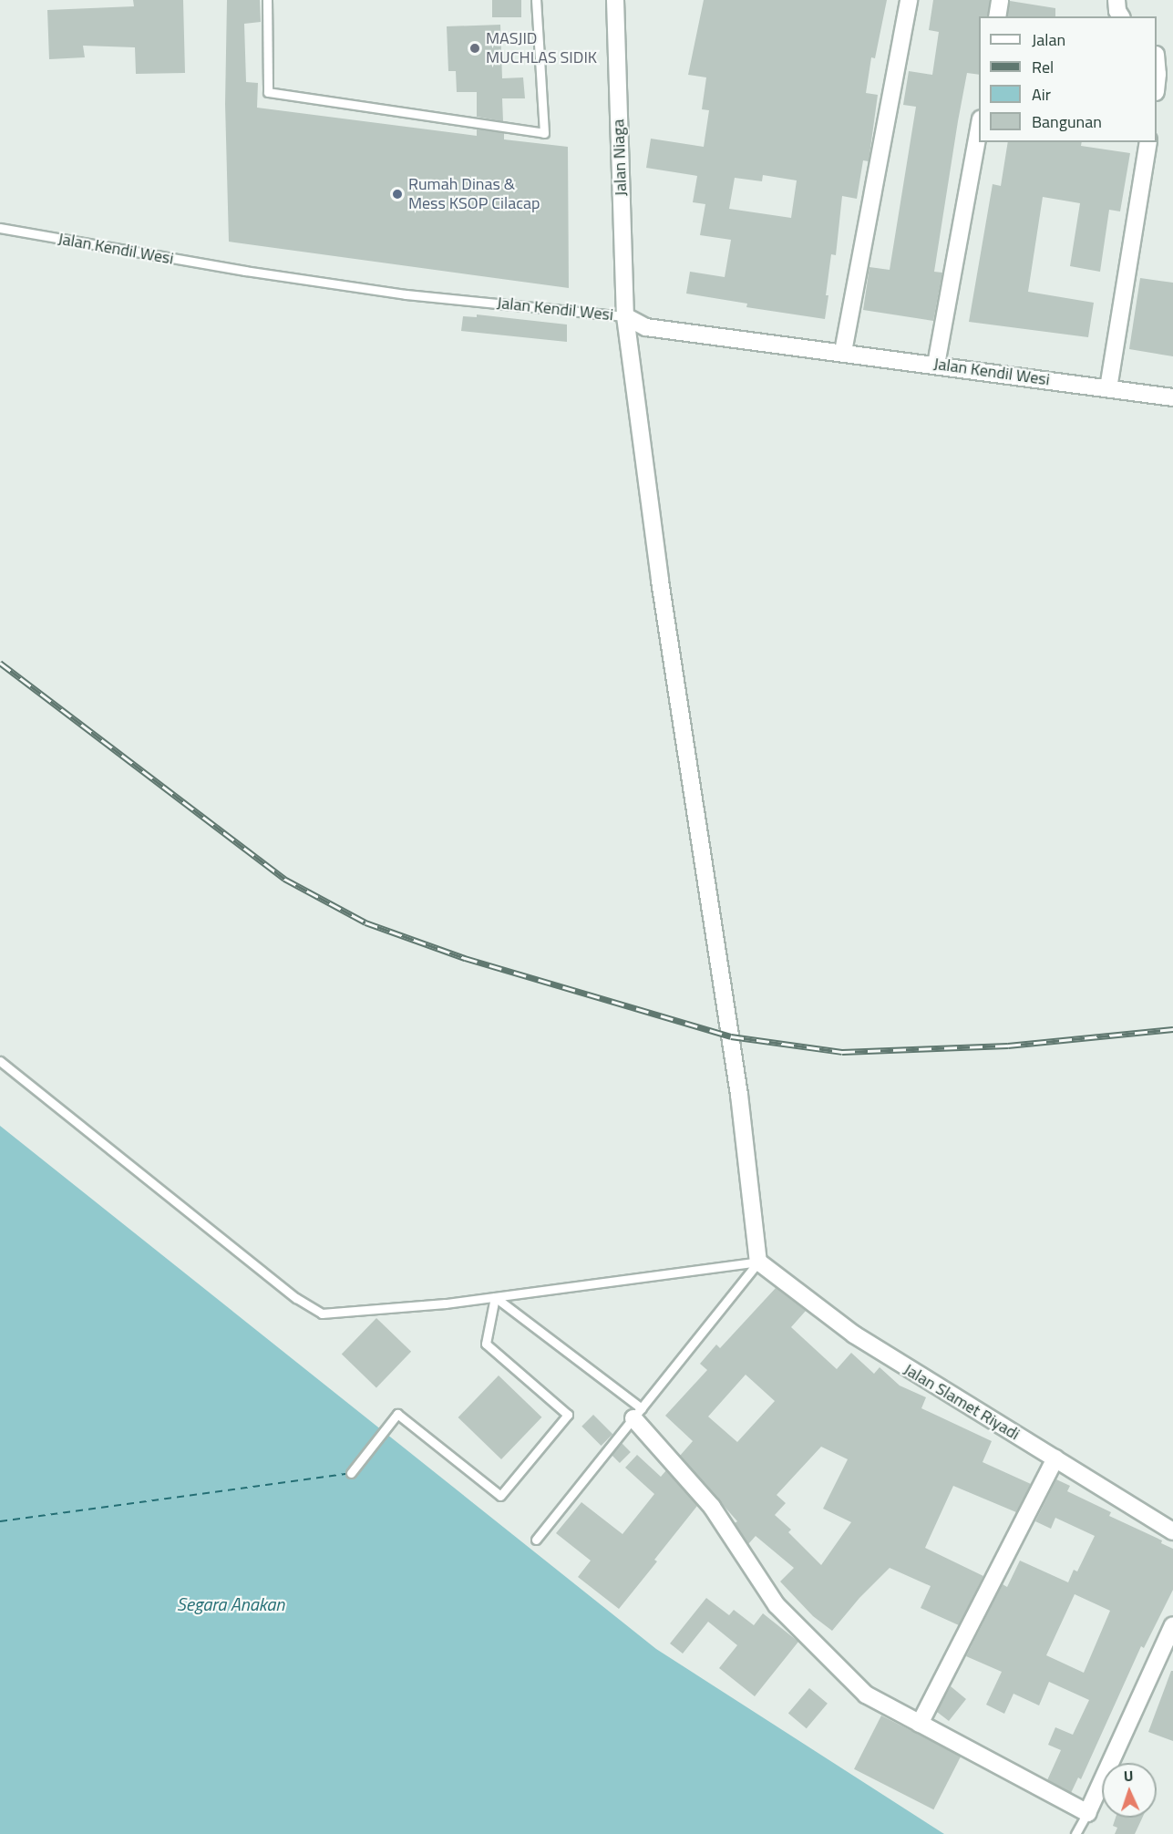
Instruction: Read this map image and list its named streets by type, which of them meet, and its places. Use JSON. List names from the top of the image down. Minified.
{"streets":{"street":["Jalan Niaga","Jalan Kendil Wesi","Jalan Slamet Riyadi"]},"crossings":[["Jalan Niaga","Jalan Kendil Wesi"],["Jalan Niaga","Jalan Slamet Riyadi"]],"water":["Segara Anakan"],"places":["MASJID MUCHLAS SIDIK","Rumah Dinas & Mess KSOP Cilacap"],"legend":["Jalan","Rel","Air","Bangunan"],"north":"top"}
